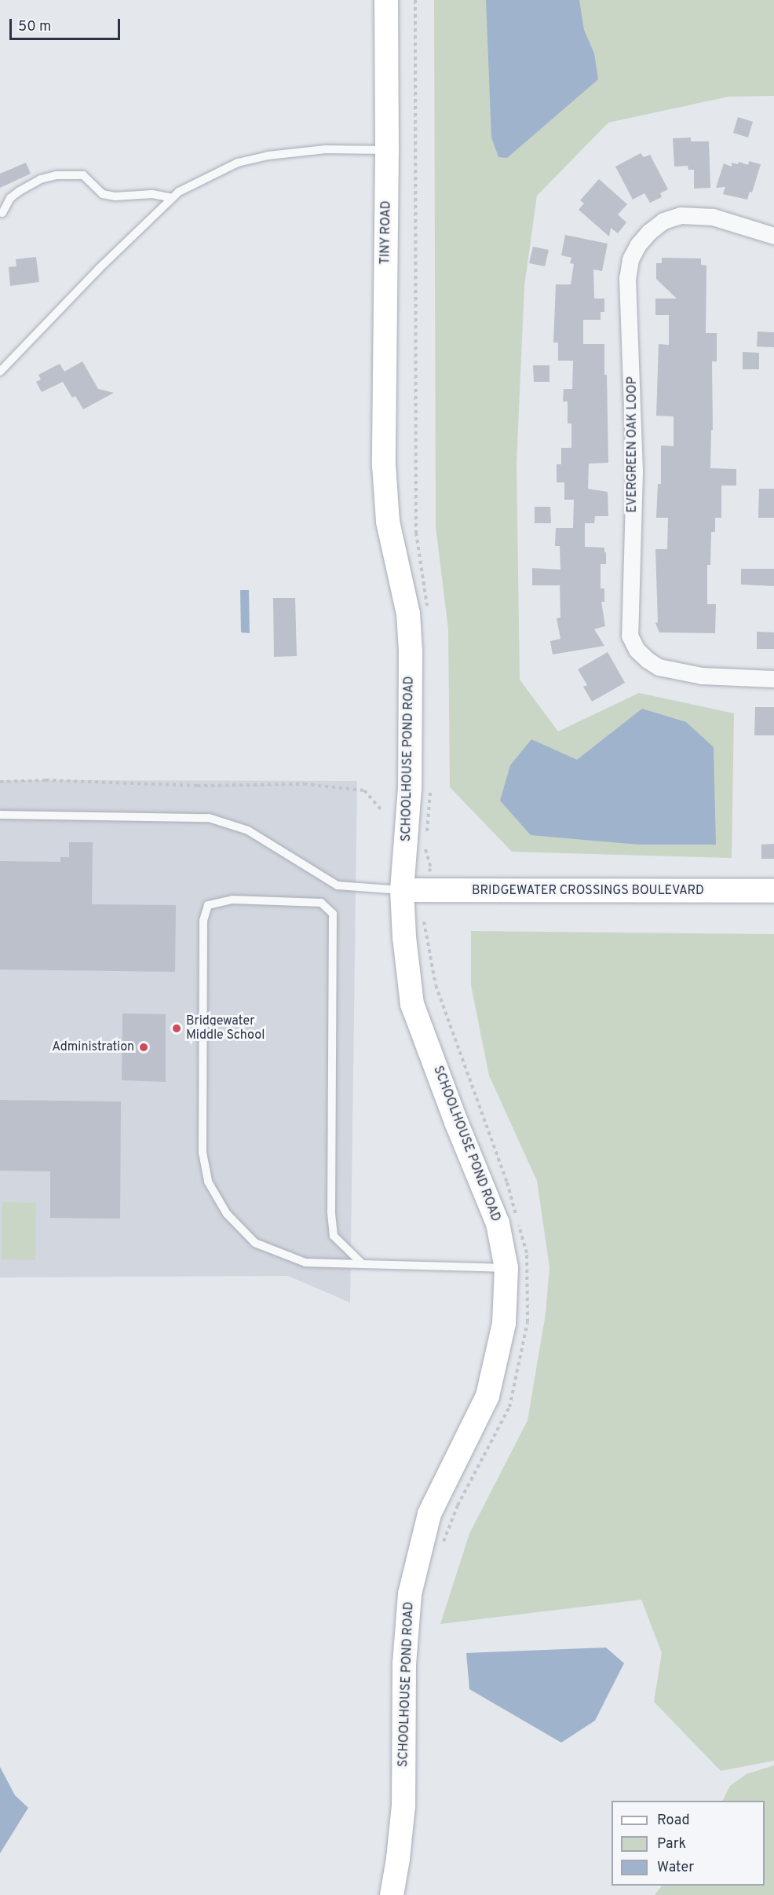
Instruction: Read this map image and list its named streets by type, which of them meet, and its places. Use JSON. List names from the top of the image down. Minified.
{"streets":{"street":["TINY ROAD","EVERGREEN OAK LOOP","SCHOOLHOUSE POND ROAD","BRIDGEWATER CROSSINGS BOULEVARD"]},"crossings":[["TINY ROAD","SCHOOLHOUSE POND ROAD"],["SCHOOLHOUSE POND ROAD","BRIDGEWATER CROSSINGS BOULEVARD"]],"places":["Bridgewater Middle School","Administration"],"legend":["Road","Park","Water"],"scale_bar":"50 m"}
